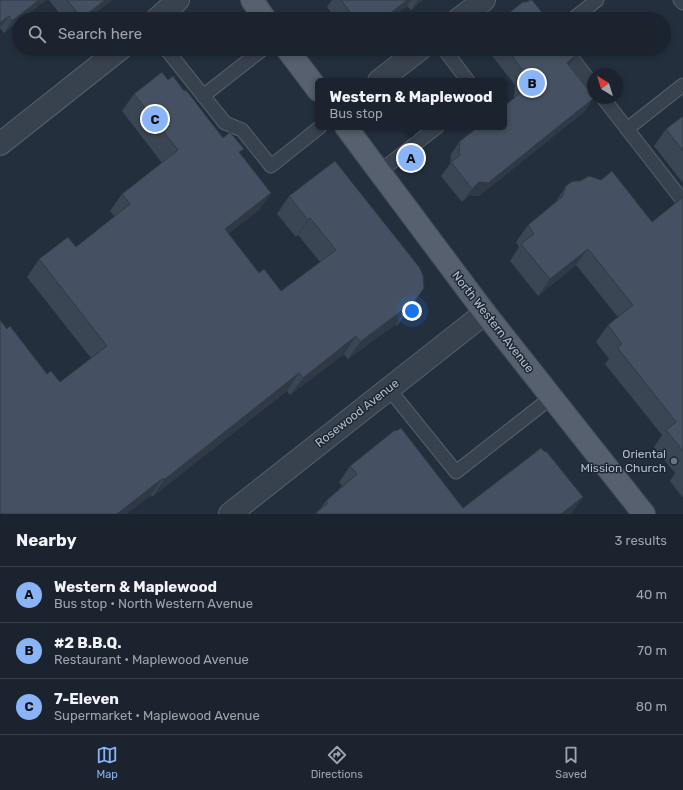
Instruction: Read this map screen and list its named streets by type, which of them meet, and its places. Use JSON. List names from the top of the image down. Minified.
{"streets":{"main road":["North Western Avenue"],"street":["Rosewood Avenue"]},"crossings":[["North Western Avenue","Rosewood Avenue"]],"places":["Oriental Mission Church"],"north":"top left","page":{"search":"Search here","pins":["B","C","A"],"popup":["Western & Maplewood","Bus stop"],"heading":["Nearby","3 results"],"list":[{"mark":"A","name":"Western & Maplewood","note":"Bus stop · North Western Avenue","value":"40 m"},{"mark":"B","name":"#2 B.B.Q.","note":"Restaurant · Maplewood Avenue","value":"70 m"},{"mark":"C","name":"7-Eleven","note":"Supermarket · Maplewood Avenue","value":"80 m"}],"nav":["Map","Directions","Saved"]}}
